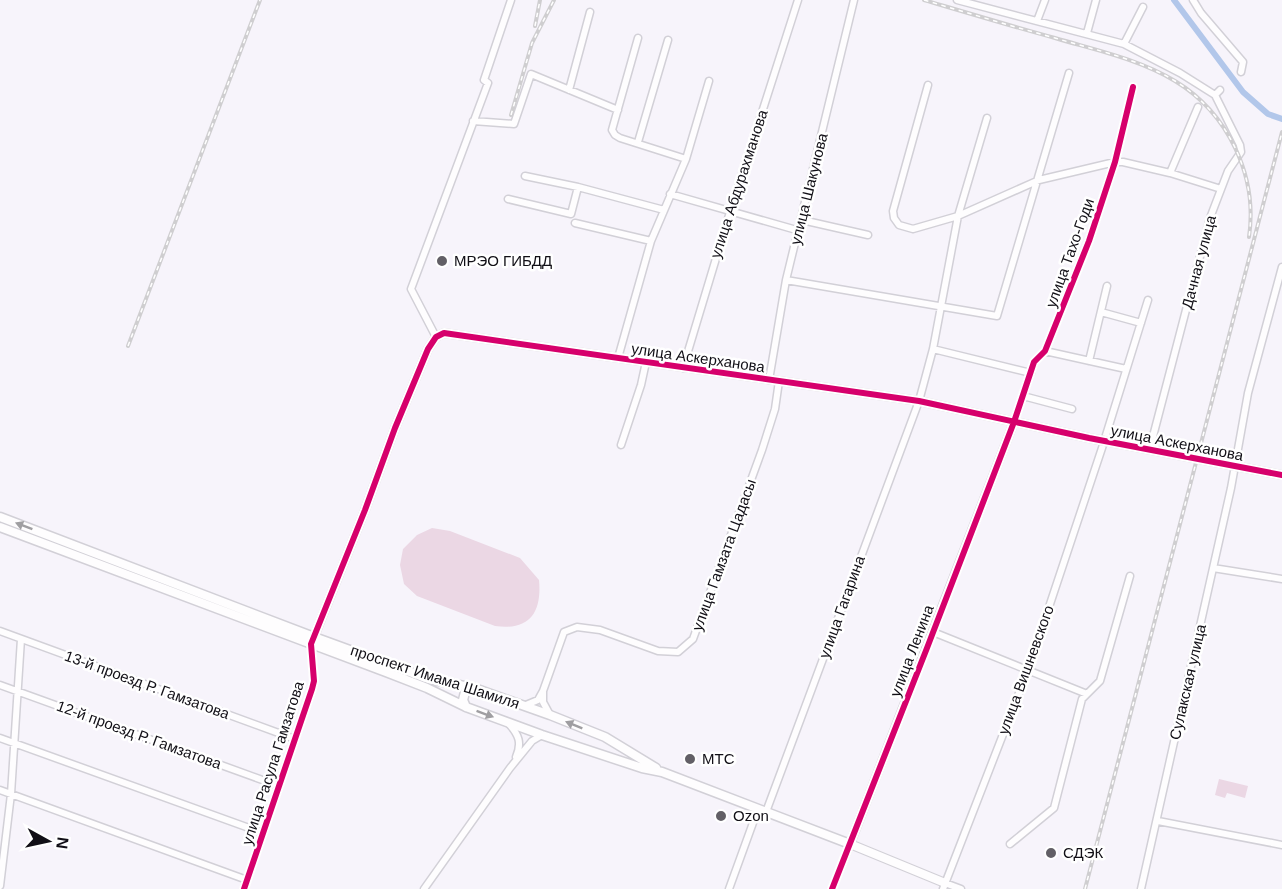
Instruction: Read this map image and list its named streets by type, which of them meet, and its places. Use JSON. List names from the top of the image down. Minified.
{"streets":{"main road":["проспект Имама Шамиля"],"street":["улица Абдурахманова","улица Шакунова","улица Тахо-Годи","Дачная улица","улица Аскерханова","улица Гамзата Цадасы","улица Гагарина","улица Ленина","улица Вишневского","Сулакская улица","13-й проезд Р. Гамзатова","12-й проезд Р. Гамзатова","улица Расула Гамзатова"]},"crossings":[["улица Абдурахманова","улица Аскерханова"],["улица Шакунова","улица Аскерханова"],["улица Тахо-Годи","улица Аскерханова"],["улица Тахо-Годи","улица Ленина"],["улица Аскерханова","улица Гамзата Цадасы"],["улица Аскерханова","улица Гагарина"],["улица Аскерханова","улица Ленина"],["улица Гагарина","проспект Имама Шамиля"],["улица Ленина","проспект Имама Шамиля"],["проспект Имама Шамиля","улица Расула Гамзатова"],["13-й проезд Р. Гамзатова","улица Расула Гамзатова"],["12-й проезд Р. Гамзатова","улица Расула Гамзатова"]],"places":["МРЭО ГИБДД","МТС","Ozon","СДЭК"],"north":"right"}
